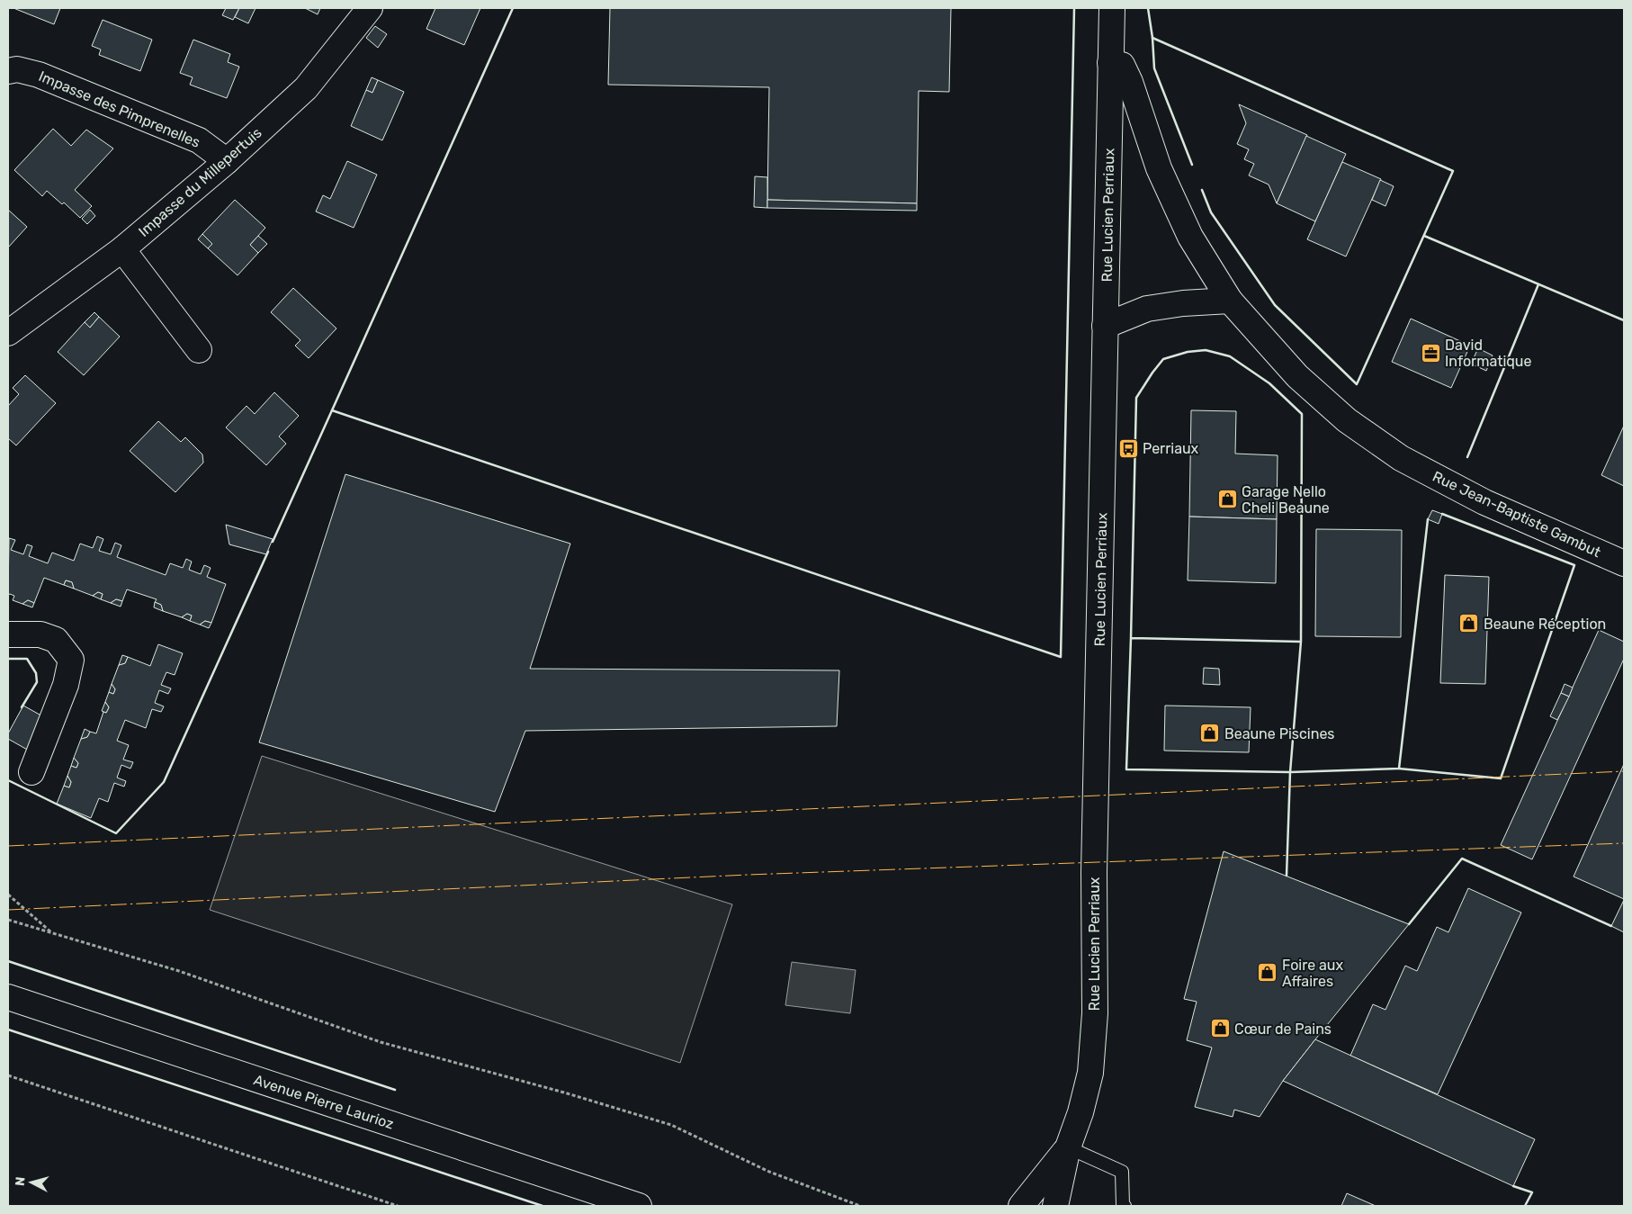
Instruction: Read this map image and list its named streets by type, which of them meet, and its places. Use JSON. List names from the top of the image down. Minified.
{"streets":{"street":["Impasse des Pimprenelles","Impasse du Millepertuis","Rue Lucien Perriaux","Rue Jean-Baptiste Gambut","Avenue Pierre Laurioz"]},"crossings":[["Impasse des Pimprenelles","Impasse du Millepertuis"],["Rue Lucien Perriaux","Rue Jean-Baptiste Gambut"]],"places":{"office":["David Informatique"],"bus stop":["Perriaux"],"shop":["Garage Nello Cheli Beaune","Beaune Réception","Beaune Piscines","Foire aux Affaires","Cœur de Pains"]},"north":"left"}
